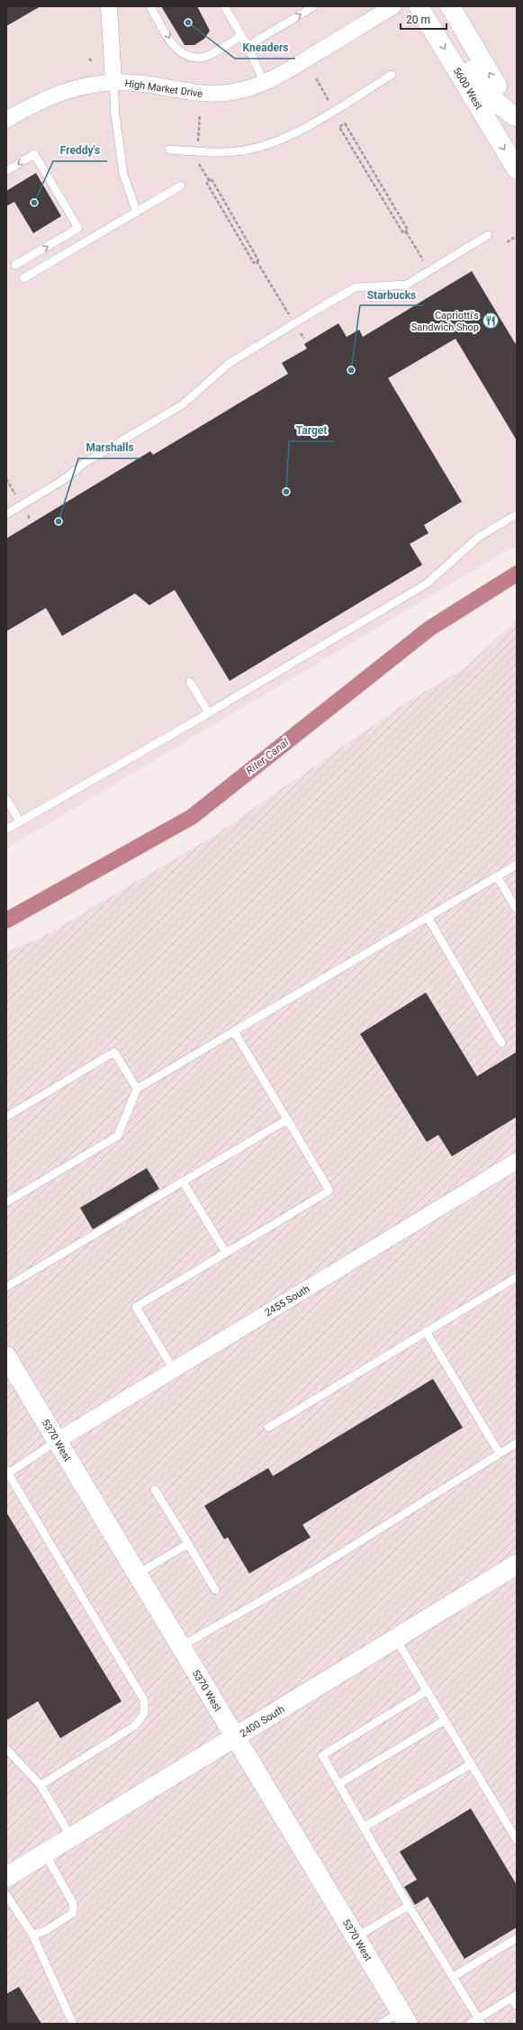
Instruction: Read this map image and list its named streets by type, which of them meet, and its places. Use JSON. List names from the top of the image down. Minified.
{"streets":{"street":["High Market Drive","5600 West","2455 South","5370 West","2400 South"]},"crossings":[["2455 South","5370 West"],["5370 West","2400 South"]],"water":["Riter Canal"],"places":{"other":["Kneaders","Freddy's","Starbucks","Target","Marshalls"],"restaurant":["Capriotti's Sandwich Shop"]},"scale_bar":"20 m"}
